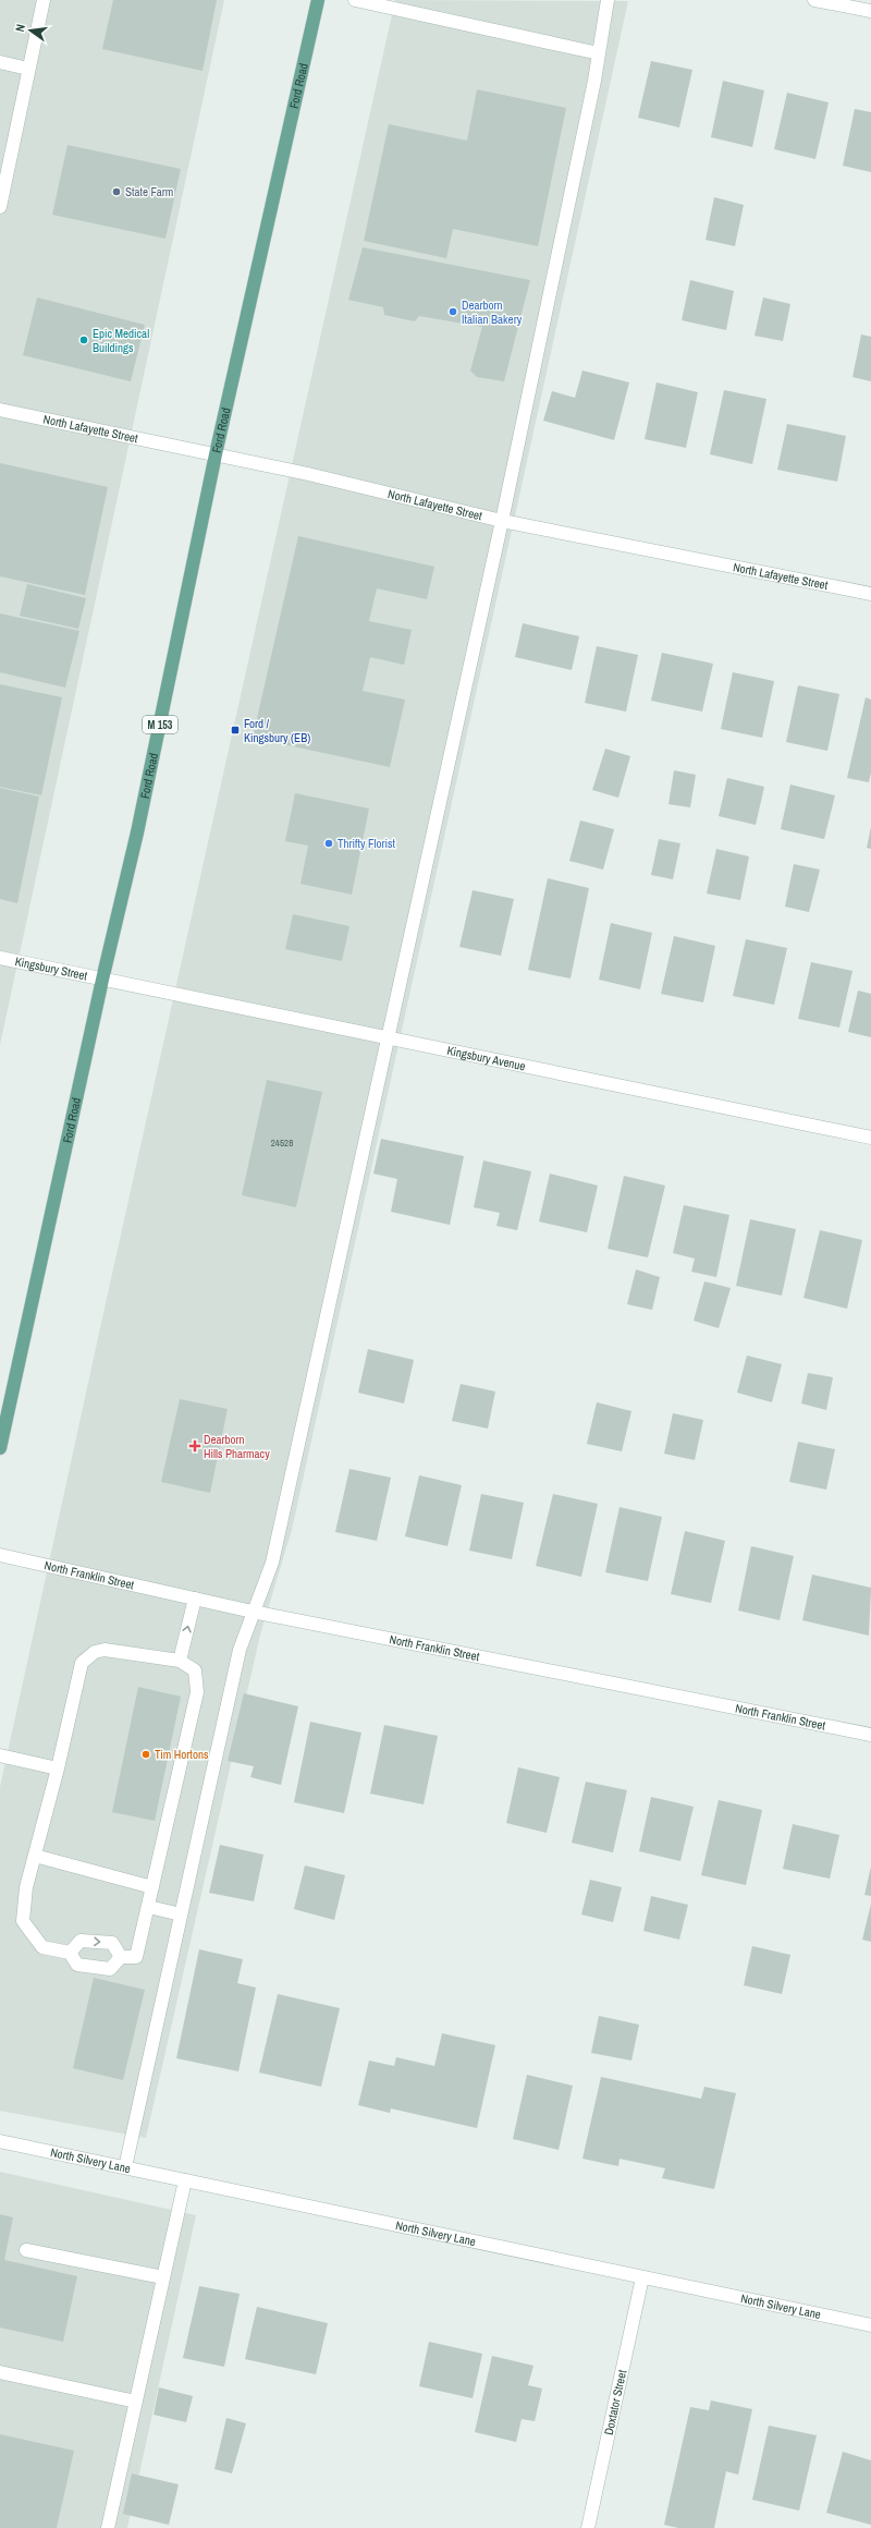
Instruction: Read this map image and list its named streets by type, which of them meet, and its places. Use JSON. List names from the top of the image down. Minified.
{"streets":{"main road":["Ford Road","M 153"],"street":["North Lafayette Street","Kingsbury Street","Kingsbury Avenue","North Franklin Street","North Silvery Lane","Doxtator Street"]},"crossings":[["Ford Road","North Lafayette Street"],["Ford Road","Kingsbury Street"],["Ford Road","Kingsbury Avenue"],["Kingsbury Street","Kingsbury Avenue"],["North Silvery Lane","Doxtator Street"]],"places":{"other":["State Farm","Dearborn Italian Bakery","Epic Medical Buildings","Thrifty Florist","Tim Hortons"],"transit":["Ford / Kingsbury (EB)"],"health":["Dearborn Hills Pharmacy"]},"house_numbers":["24528"],"north":"left"}
